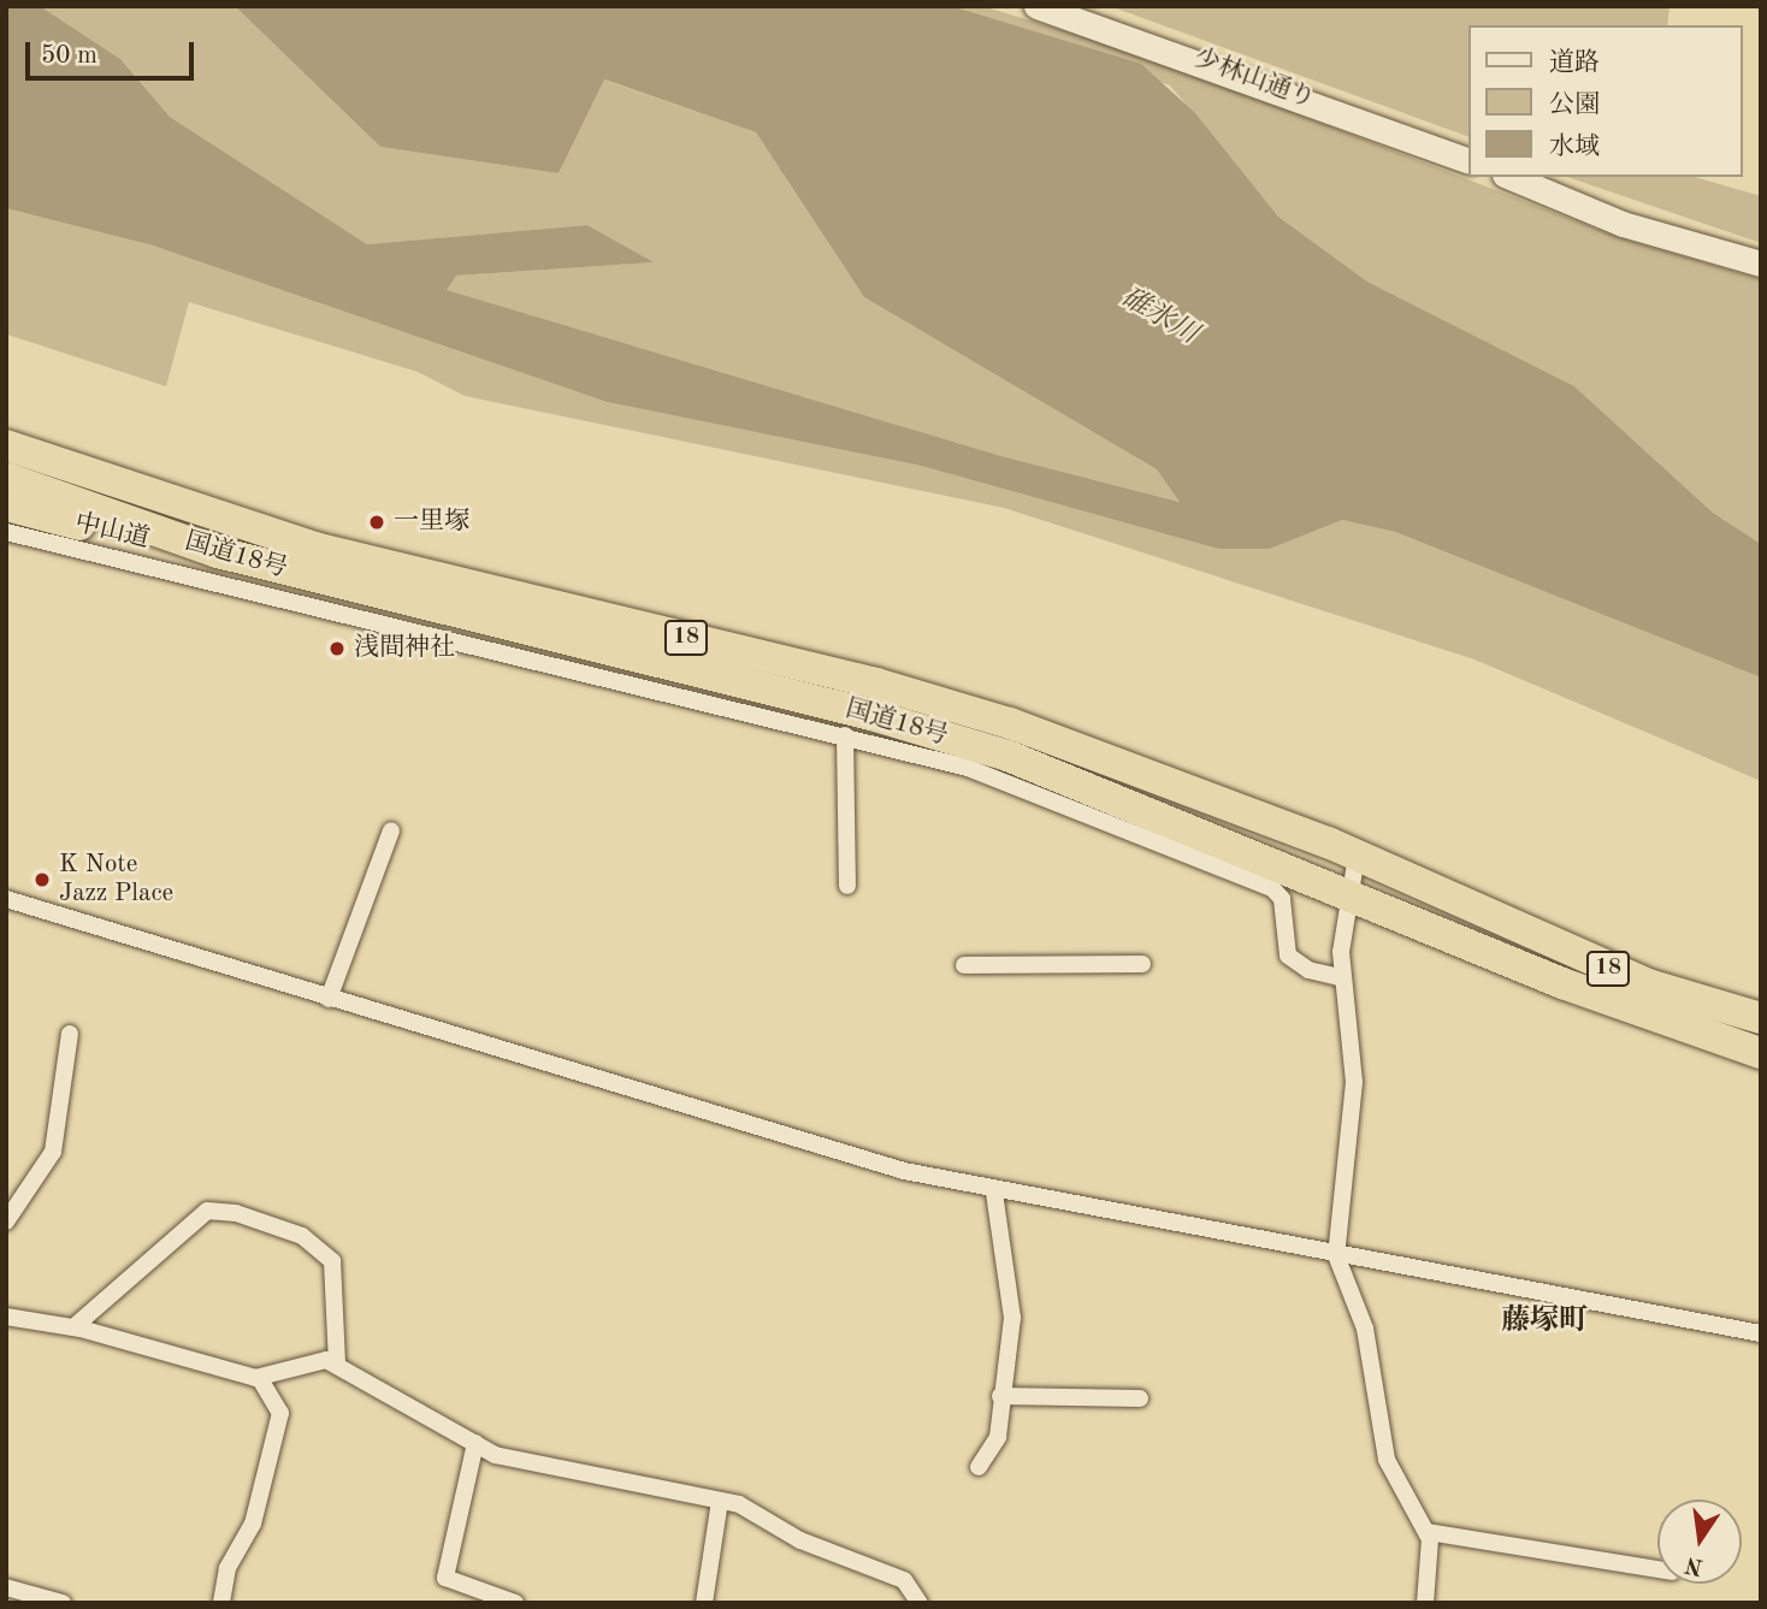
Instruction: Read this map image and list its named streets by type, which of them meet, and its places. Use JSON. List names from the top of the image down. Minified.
{"streets":{"highway":["中山道","国道18号","18"],"street":["少林山通り"]},"crossings":[["中山道","国道18号"]],"districts":["藤塚町"],"water":["碓氷川"],"places":["一里塚","浅間神社","K Note Jazz Place"],"legend":["道路","公園","水域"],"scale_bar":"50 m","north":"bottom"}
